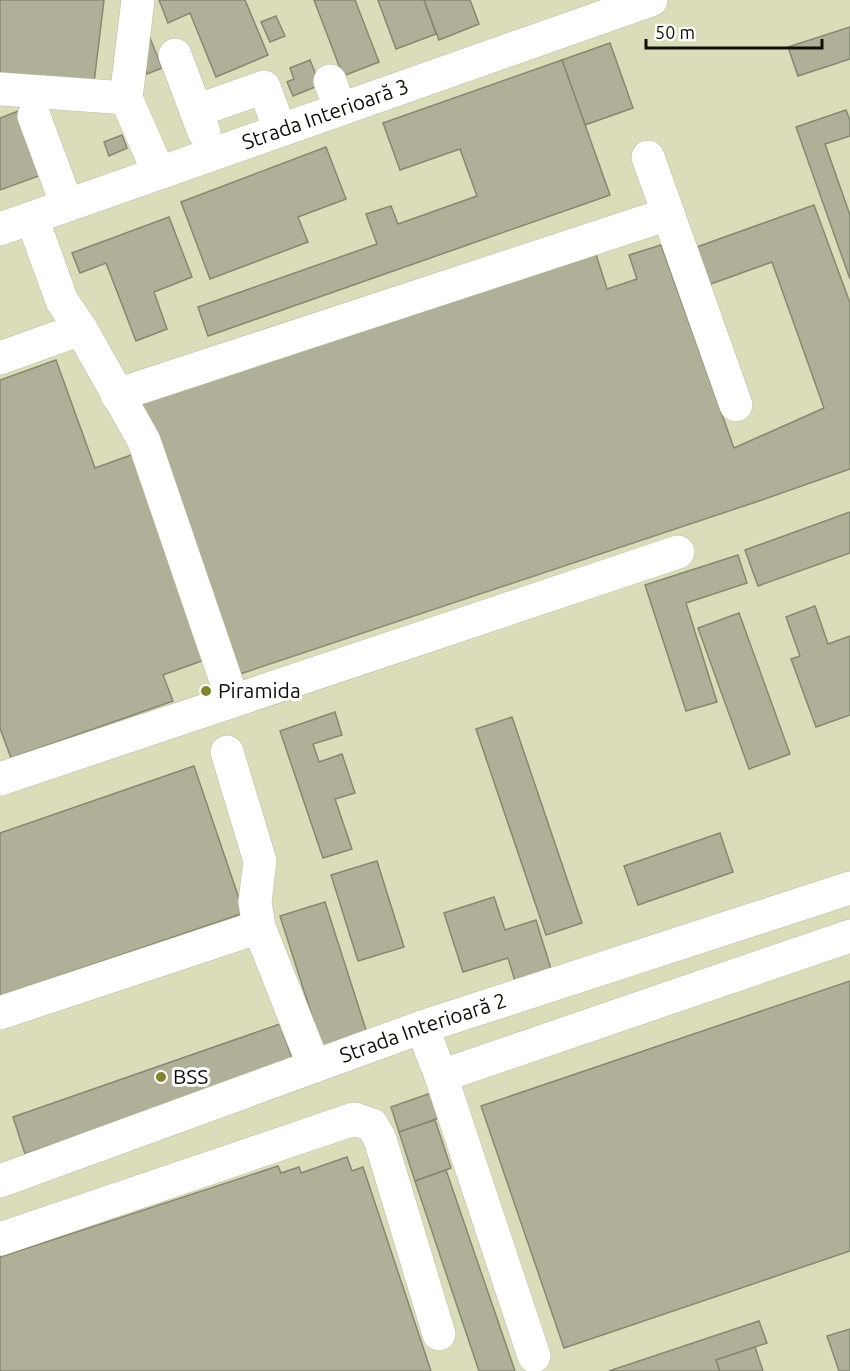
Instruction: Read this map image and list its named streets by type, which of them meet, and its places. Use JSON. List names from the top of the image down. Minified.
{"streets":{"lane":["Strada Interioară 3","Strada Interioară 2"]},"places":["Piramida","BSS"],"scale_bar":"50 m"}
